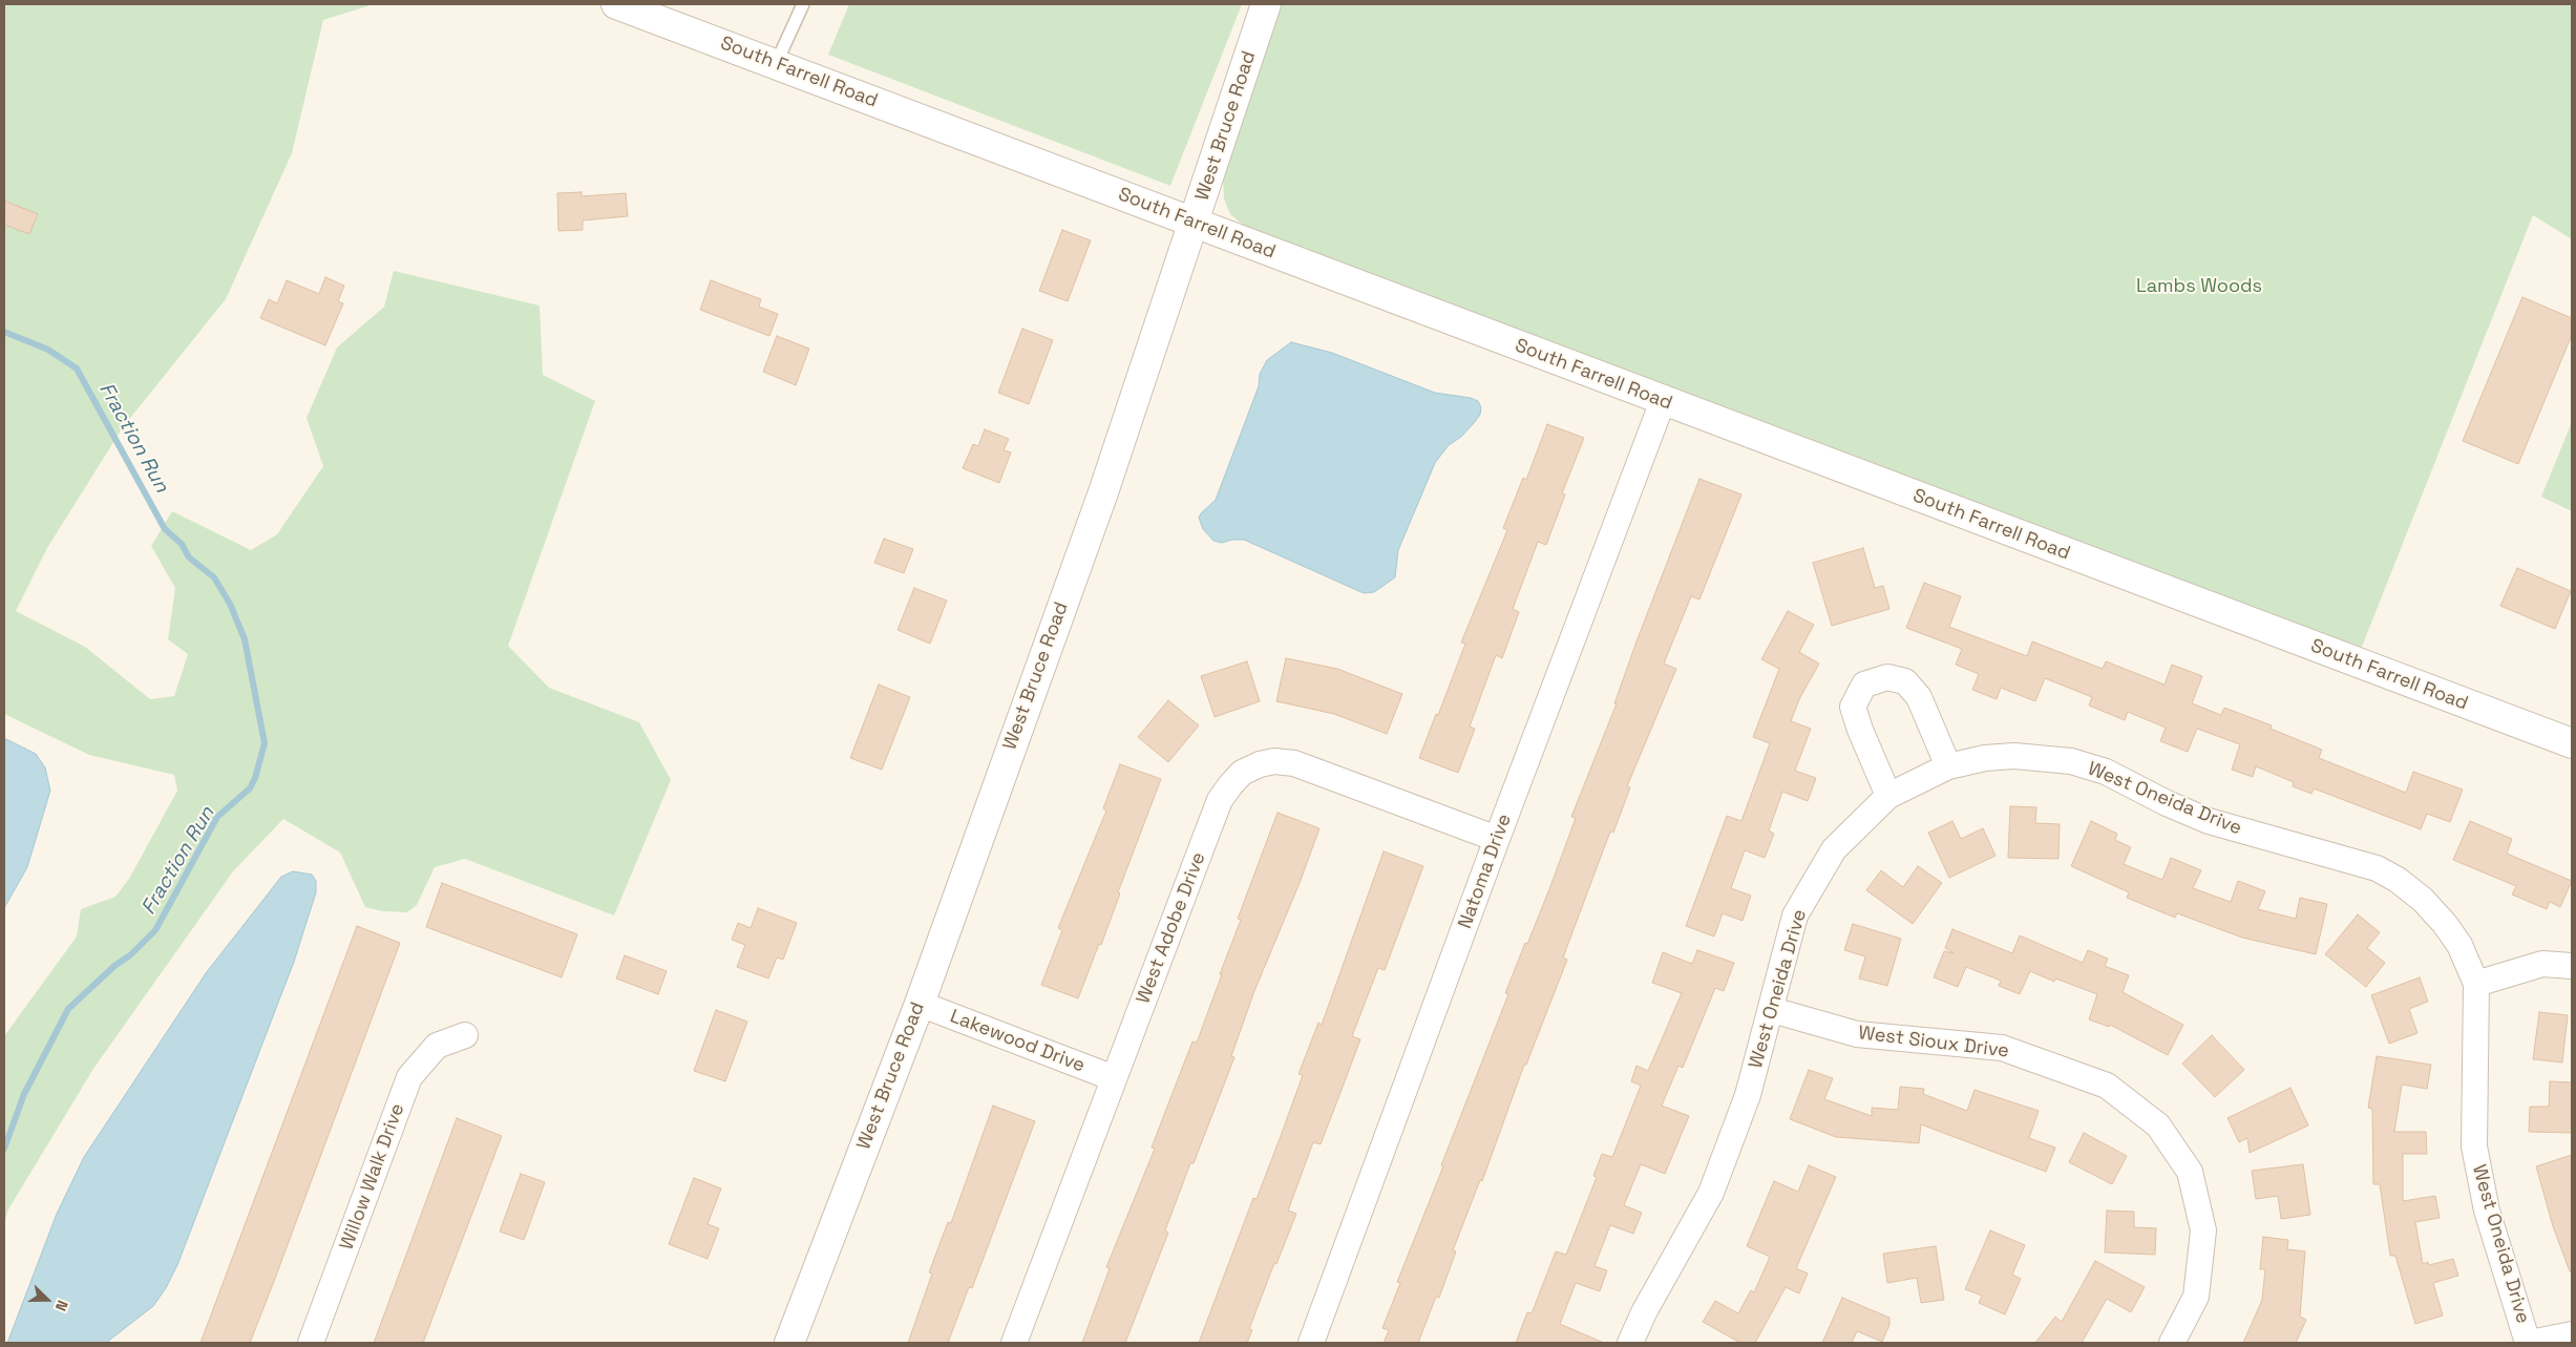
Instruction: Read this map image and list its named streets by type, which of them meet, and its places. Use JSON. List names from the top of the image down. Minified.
{"streets":{"street":["South Farrell Road","West Bruce Road","West Oneida Drive","Natoma Drive","West Adobe Drive","Lakewood Drive","West Sioux Drive","Willow Walk Drive"]},"crossings":[["South Farrell Road","West Bruce Road"],["South Farrell Road","Natoma Drive"],["West Bruce Road","Lakewood Drive"],["West Oneida Drive","West Sioux Drive"],["Natoma Drive","West Adobe Drive"],["West Adobe Drive","Lakewood Drive"]],"water":["Fraction Run"],"parks":["Lambs Woods"],"north":"right"}
